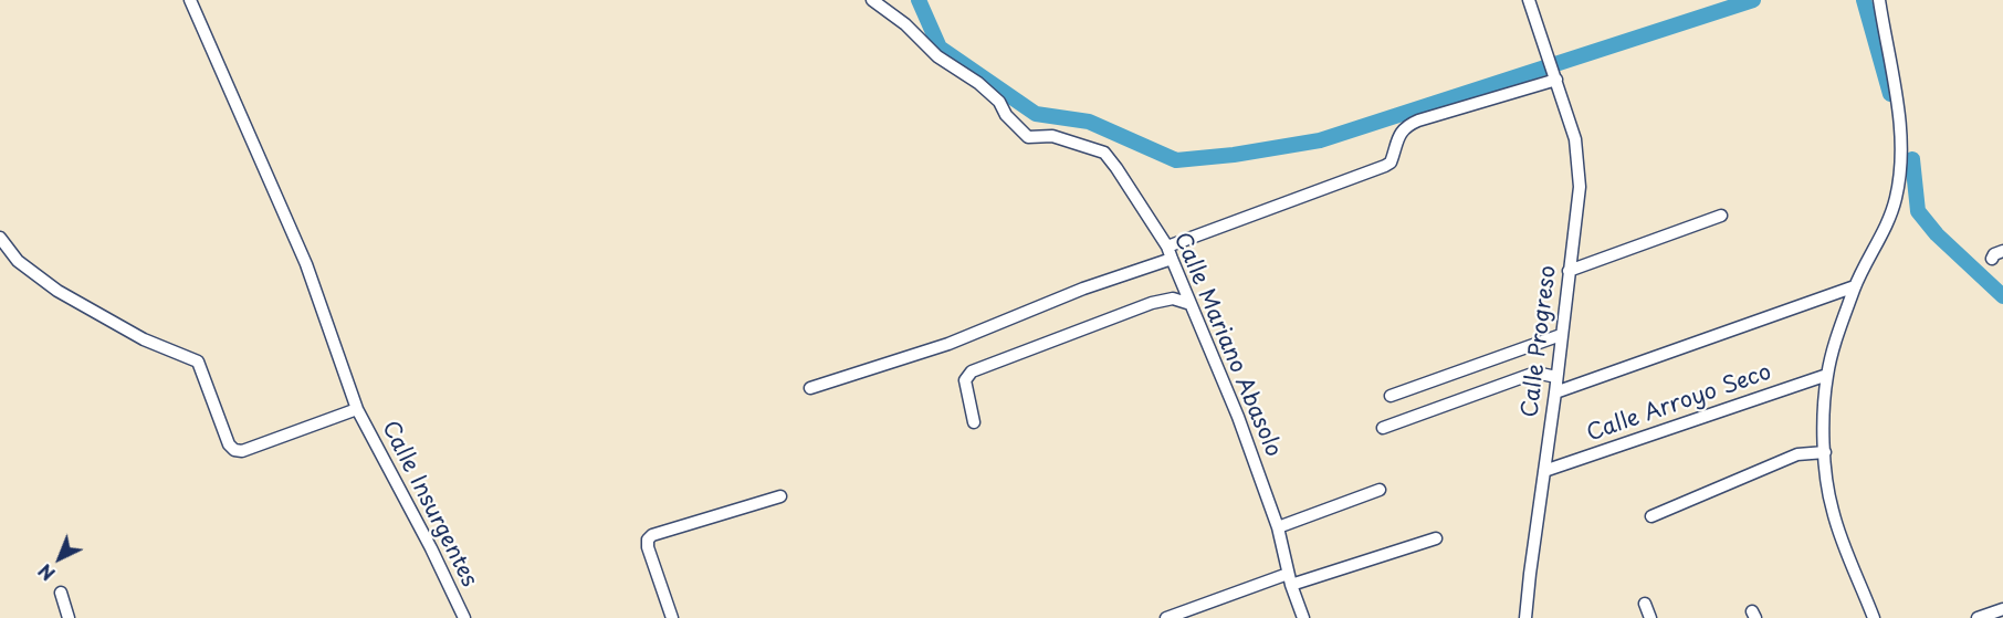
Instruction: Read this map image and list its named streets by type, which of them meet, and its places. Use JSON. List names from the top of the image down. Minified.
{"streets":{"street":["Calle Progreso","Calle Mariano Abasolo","Calle Arroyo Seco","Calle Insurgentes"]},"crossings":[["Calle Progreso","Calle Arroyo Seco"]],"north":"bottom left"}
